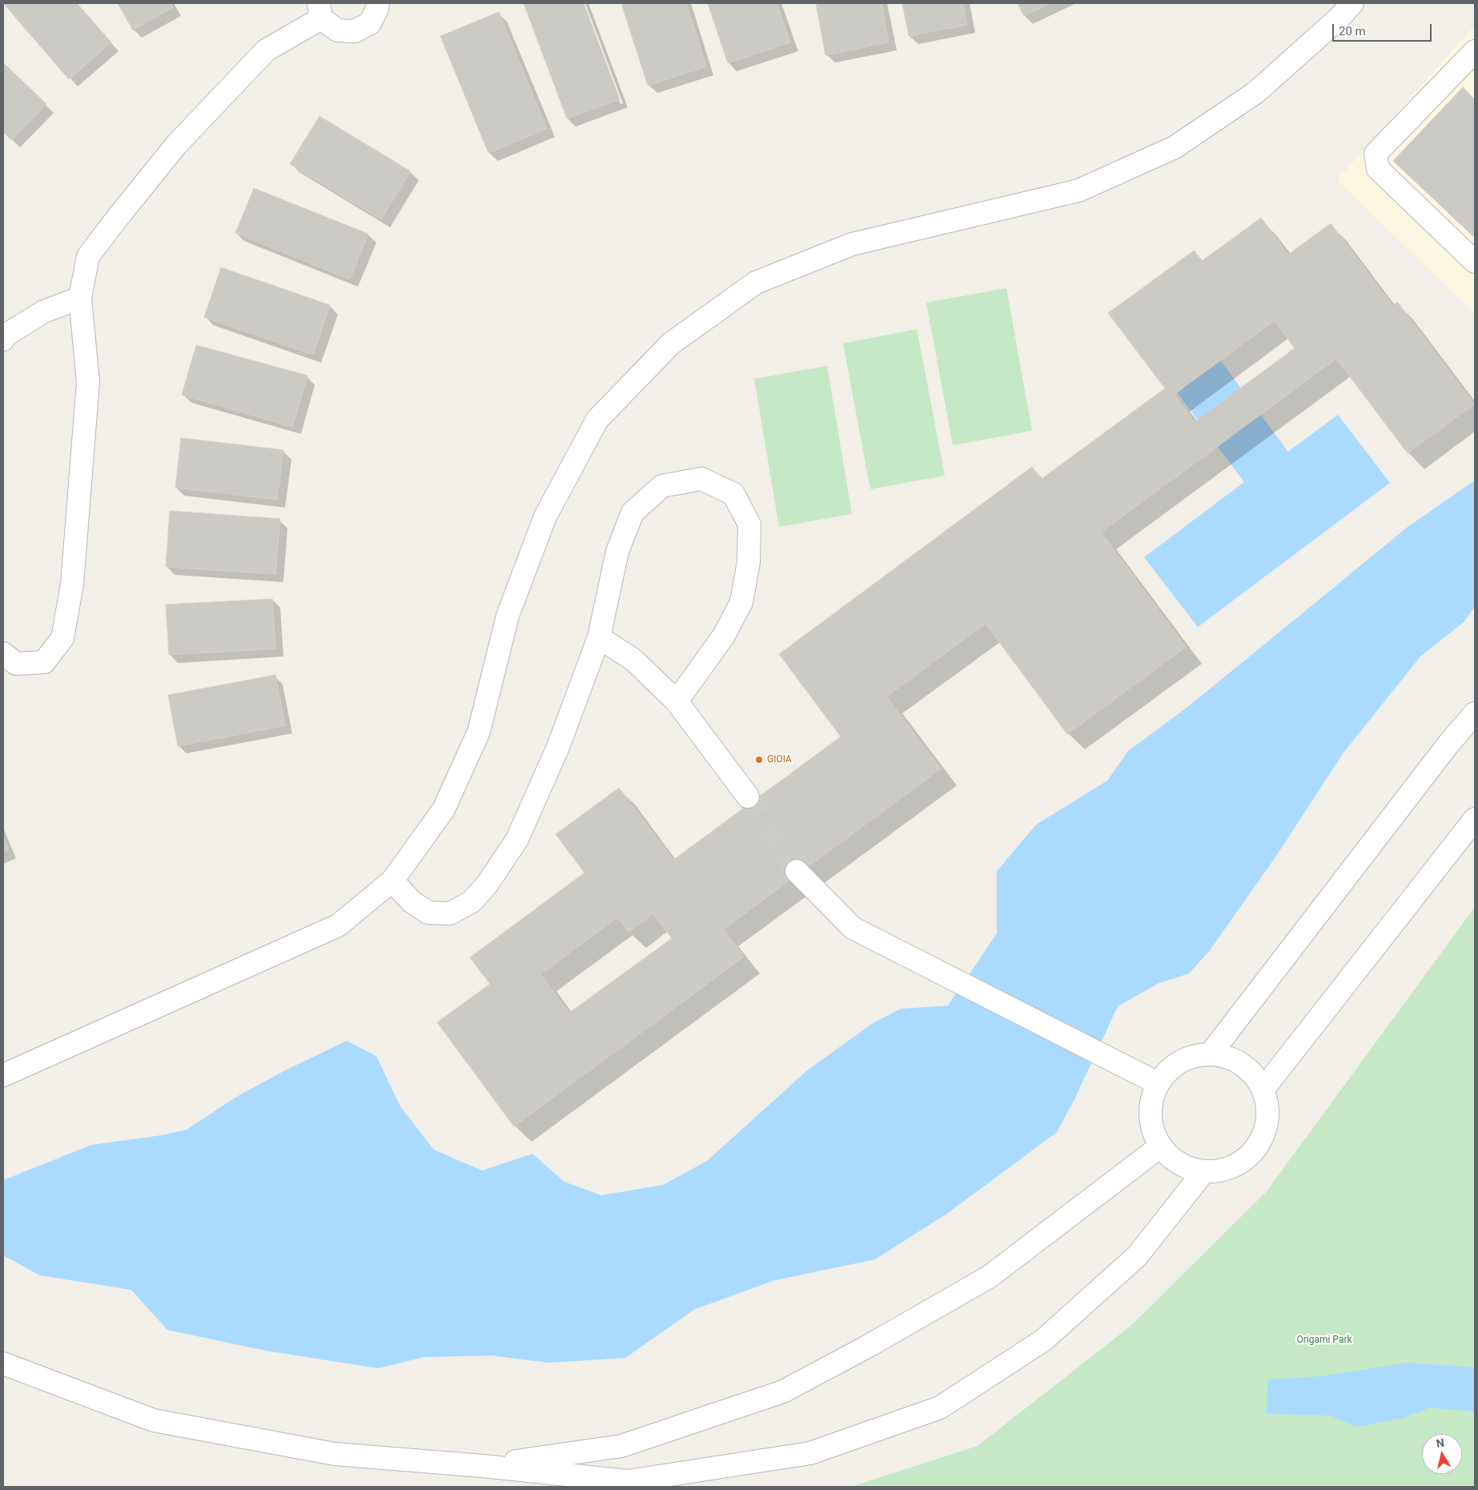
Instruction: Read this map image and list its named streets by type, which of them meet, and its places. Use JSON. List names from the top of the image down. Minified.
{"parks":["Origami Park"],"places":["GIOIA"],"scale_bar":"20 m","north":"top"}
